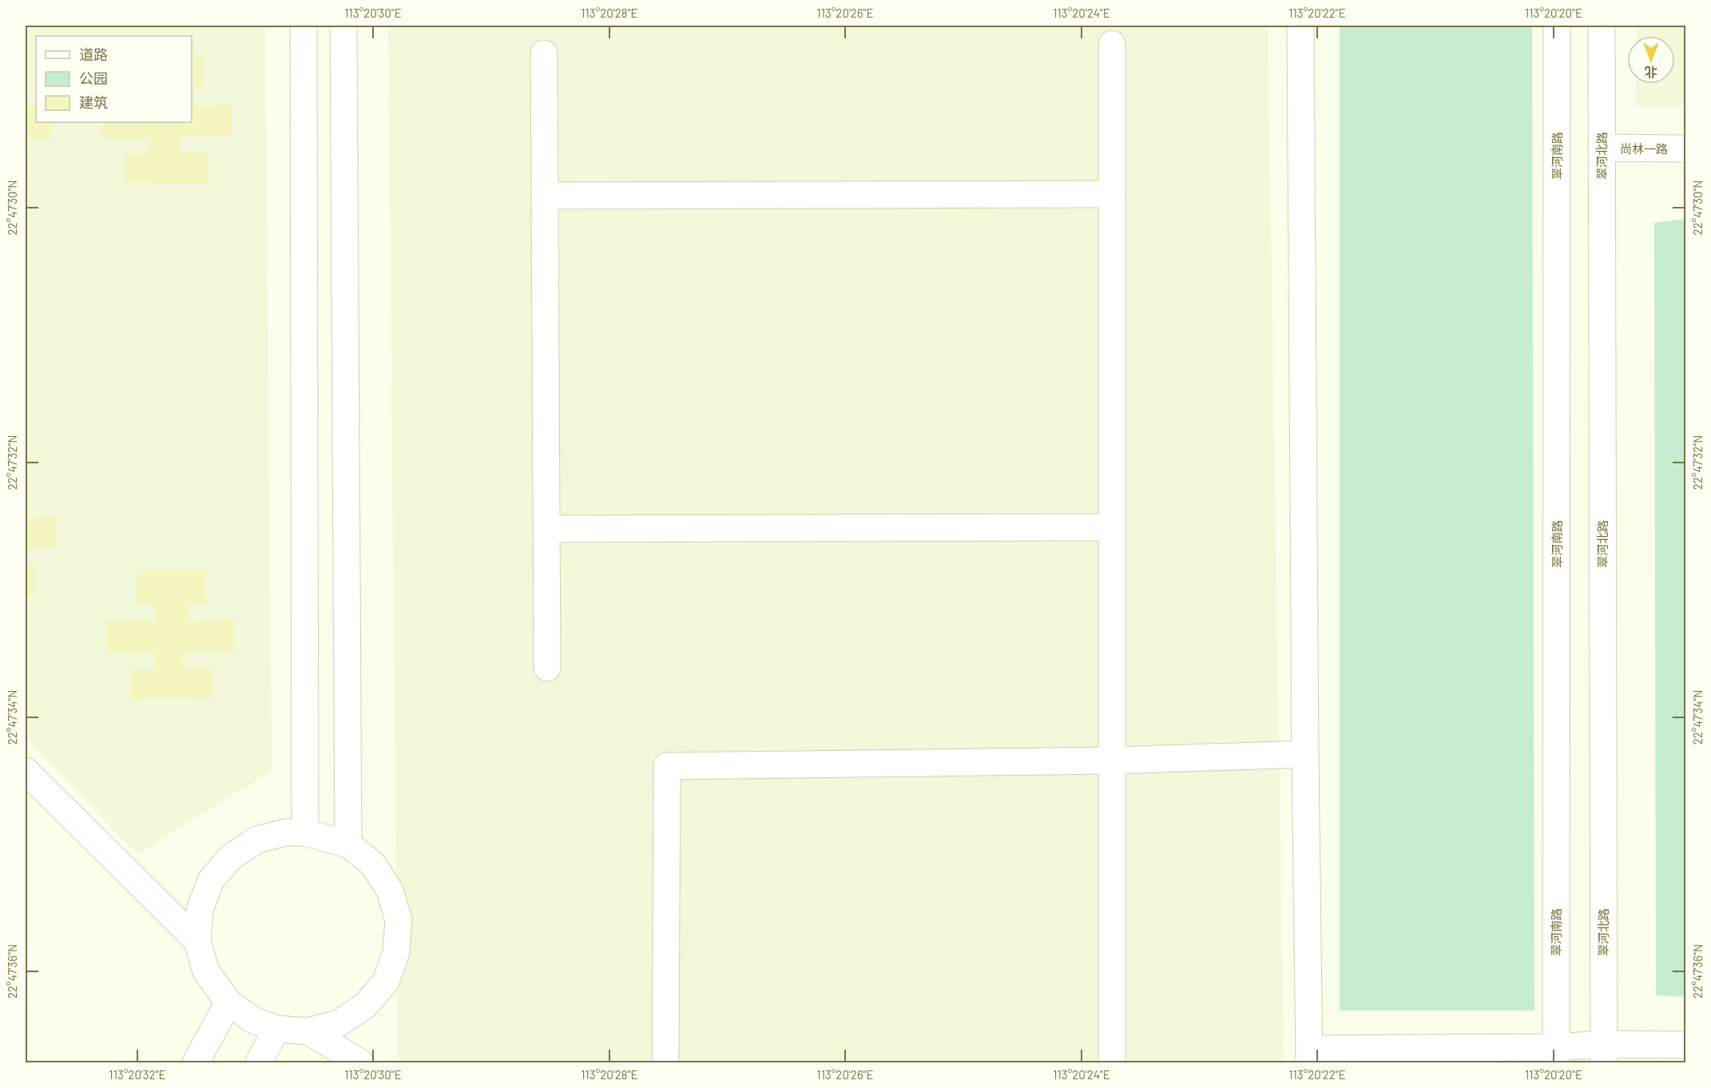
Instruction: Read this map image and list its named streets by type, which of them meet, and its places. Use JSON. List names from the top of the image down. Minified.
{"streets":{"street":["尚林一路","翠河南路","翠河北路"]},"crossings":[["尚林一路","翠河北路"]],"legend":["道路","公园","建筑"],"north":"bottom","coordinates":["113°20'30\"E","113°20'28\"E","113°20'26\"E","113°20'24\"E","113°20'22\"E","113°20'20\"E","22°47'30\"N","22°47'32\"N","22°47'34\"N","22°47'36\"N","113°20'32\"E"]}
